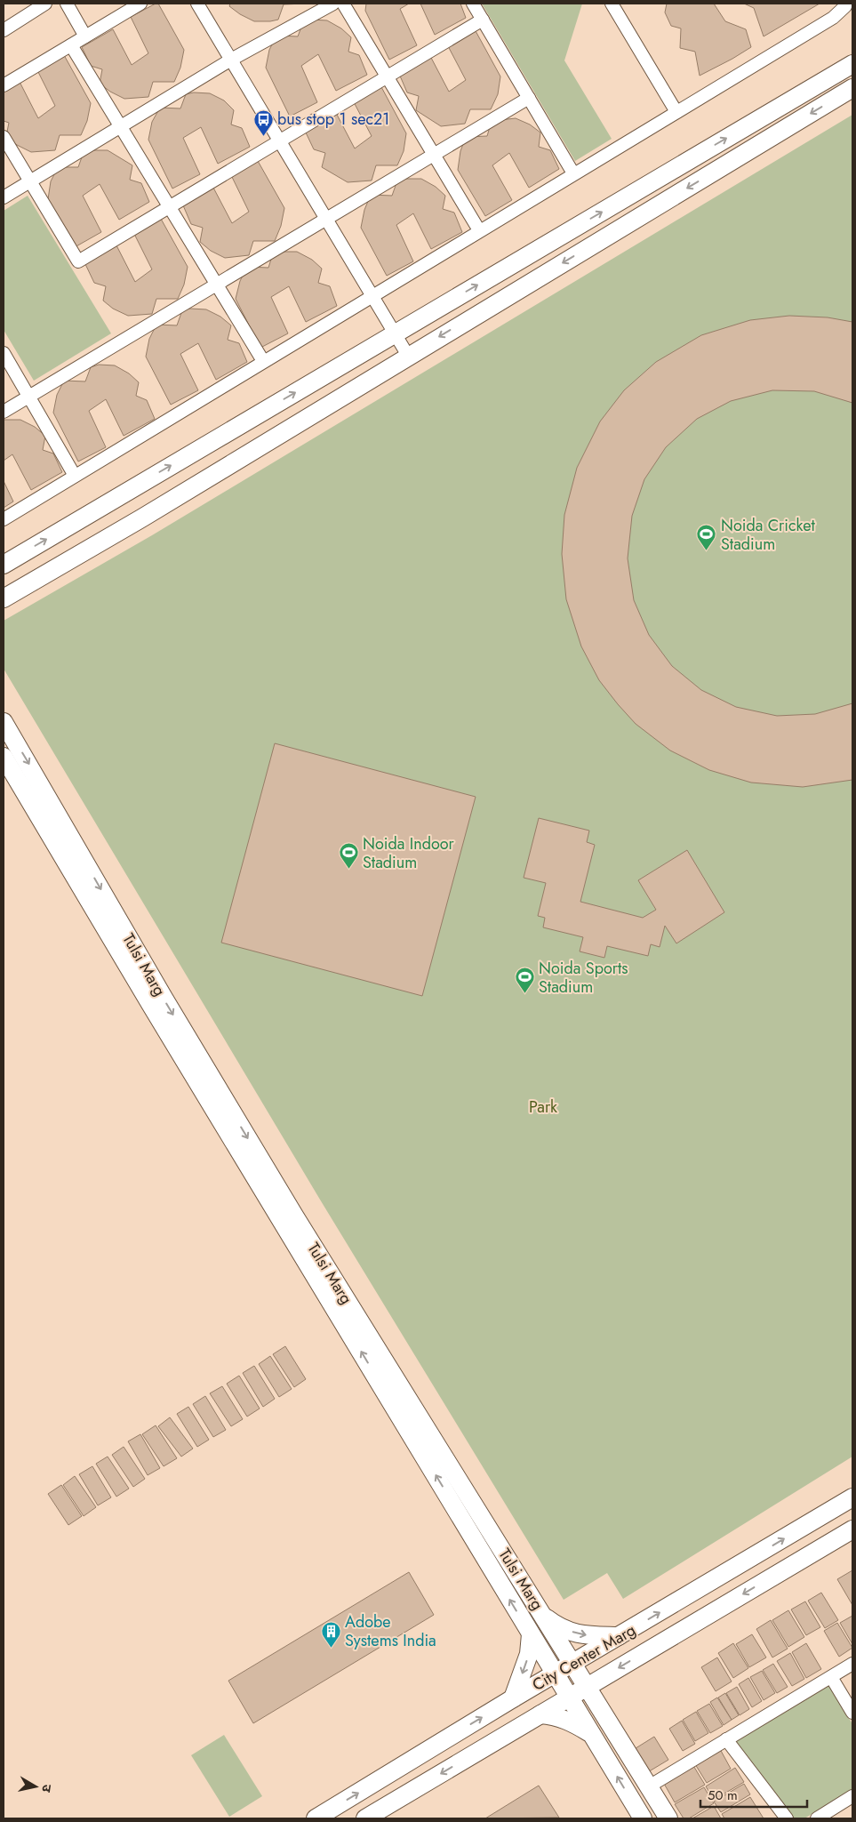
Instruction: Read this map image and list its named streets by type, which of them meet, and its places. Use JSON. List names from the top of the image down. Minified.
{"streets":{"street":["Tulsi Marg","City Center Marg"]},"crossings":[["Tulsi Marg","City Center Marg"]],"parks":["Park"],"places":{"bus stop":["bus stop 1 sec21"],"sports":["Noida Cricket Stadium","Noida Indoor Stadium","Noida Sports Stadium"],"building":["Adobe Systems India"]},"scale_bar":"50 m","north":"right"}
